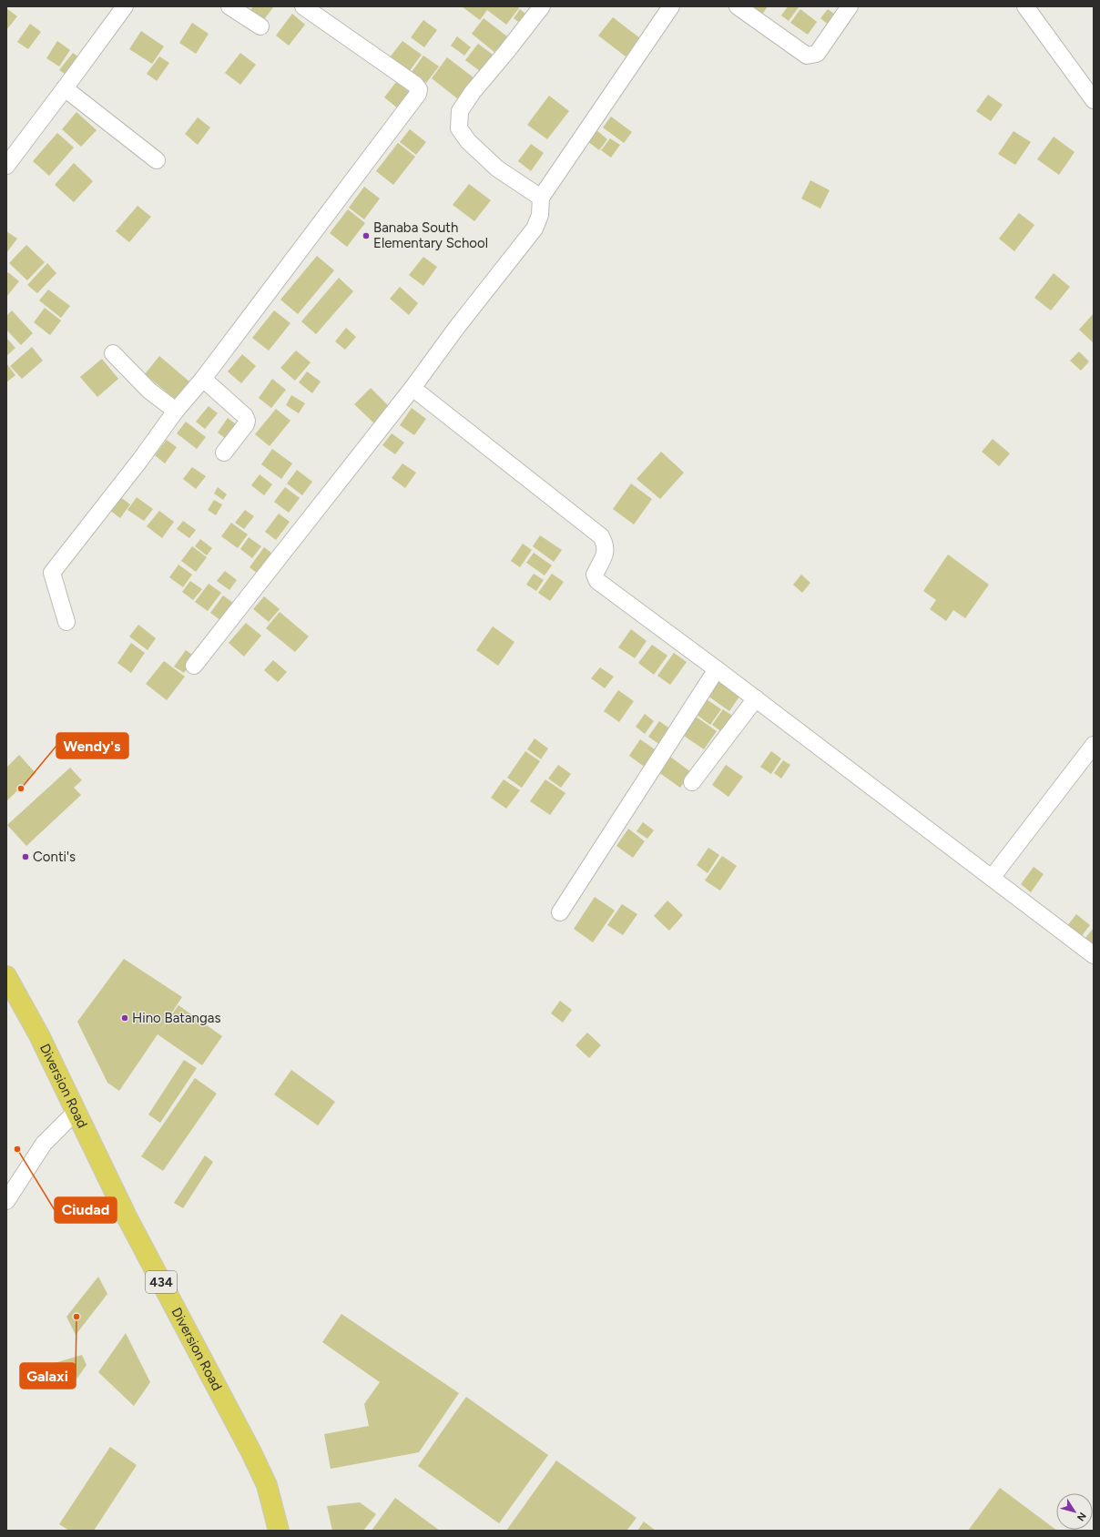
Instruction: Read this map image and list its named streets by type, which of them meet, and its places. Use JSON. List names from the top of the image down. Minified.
{"streets":{"highway":["Diversion Road","434"]},"places":["Banaba South Elementary School","Wendy's","Conti's","Hino Batangas","Ciudad","Galaxi"],"north":"bottom right"}
